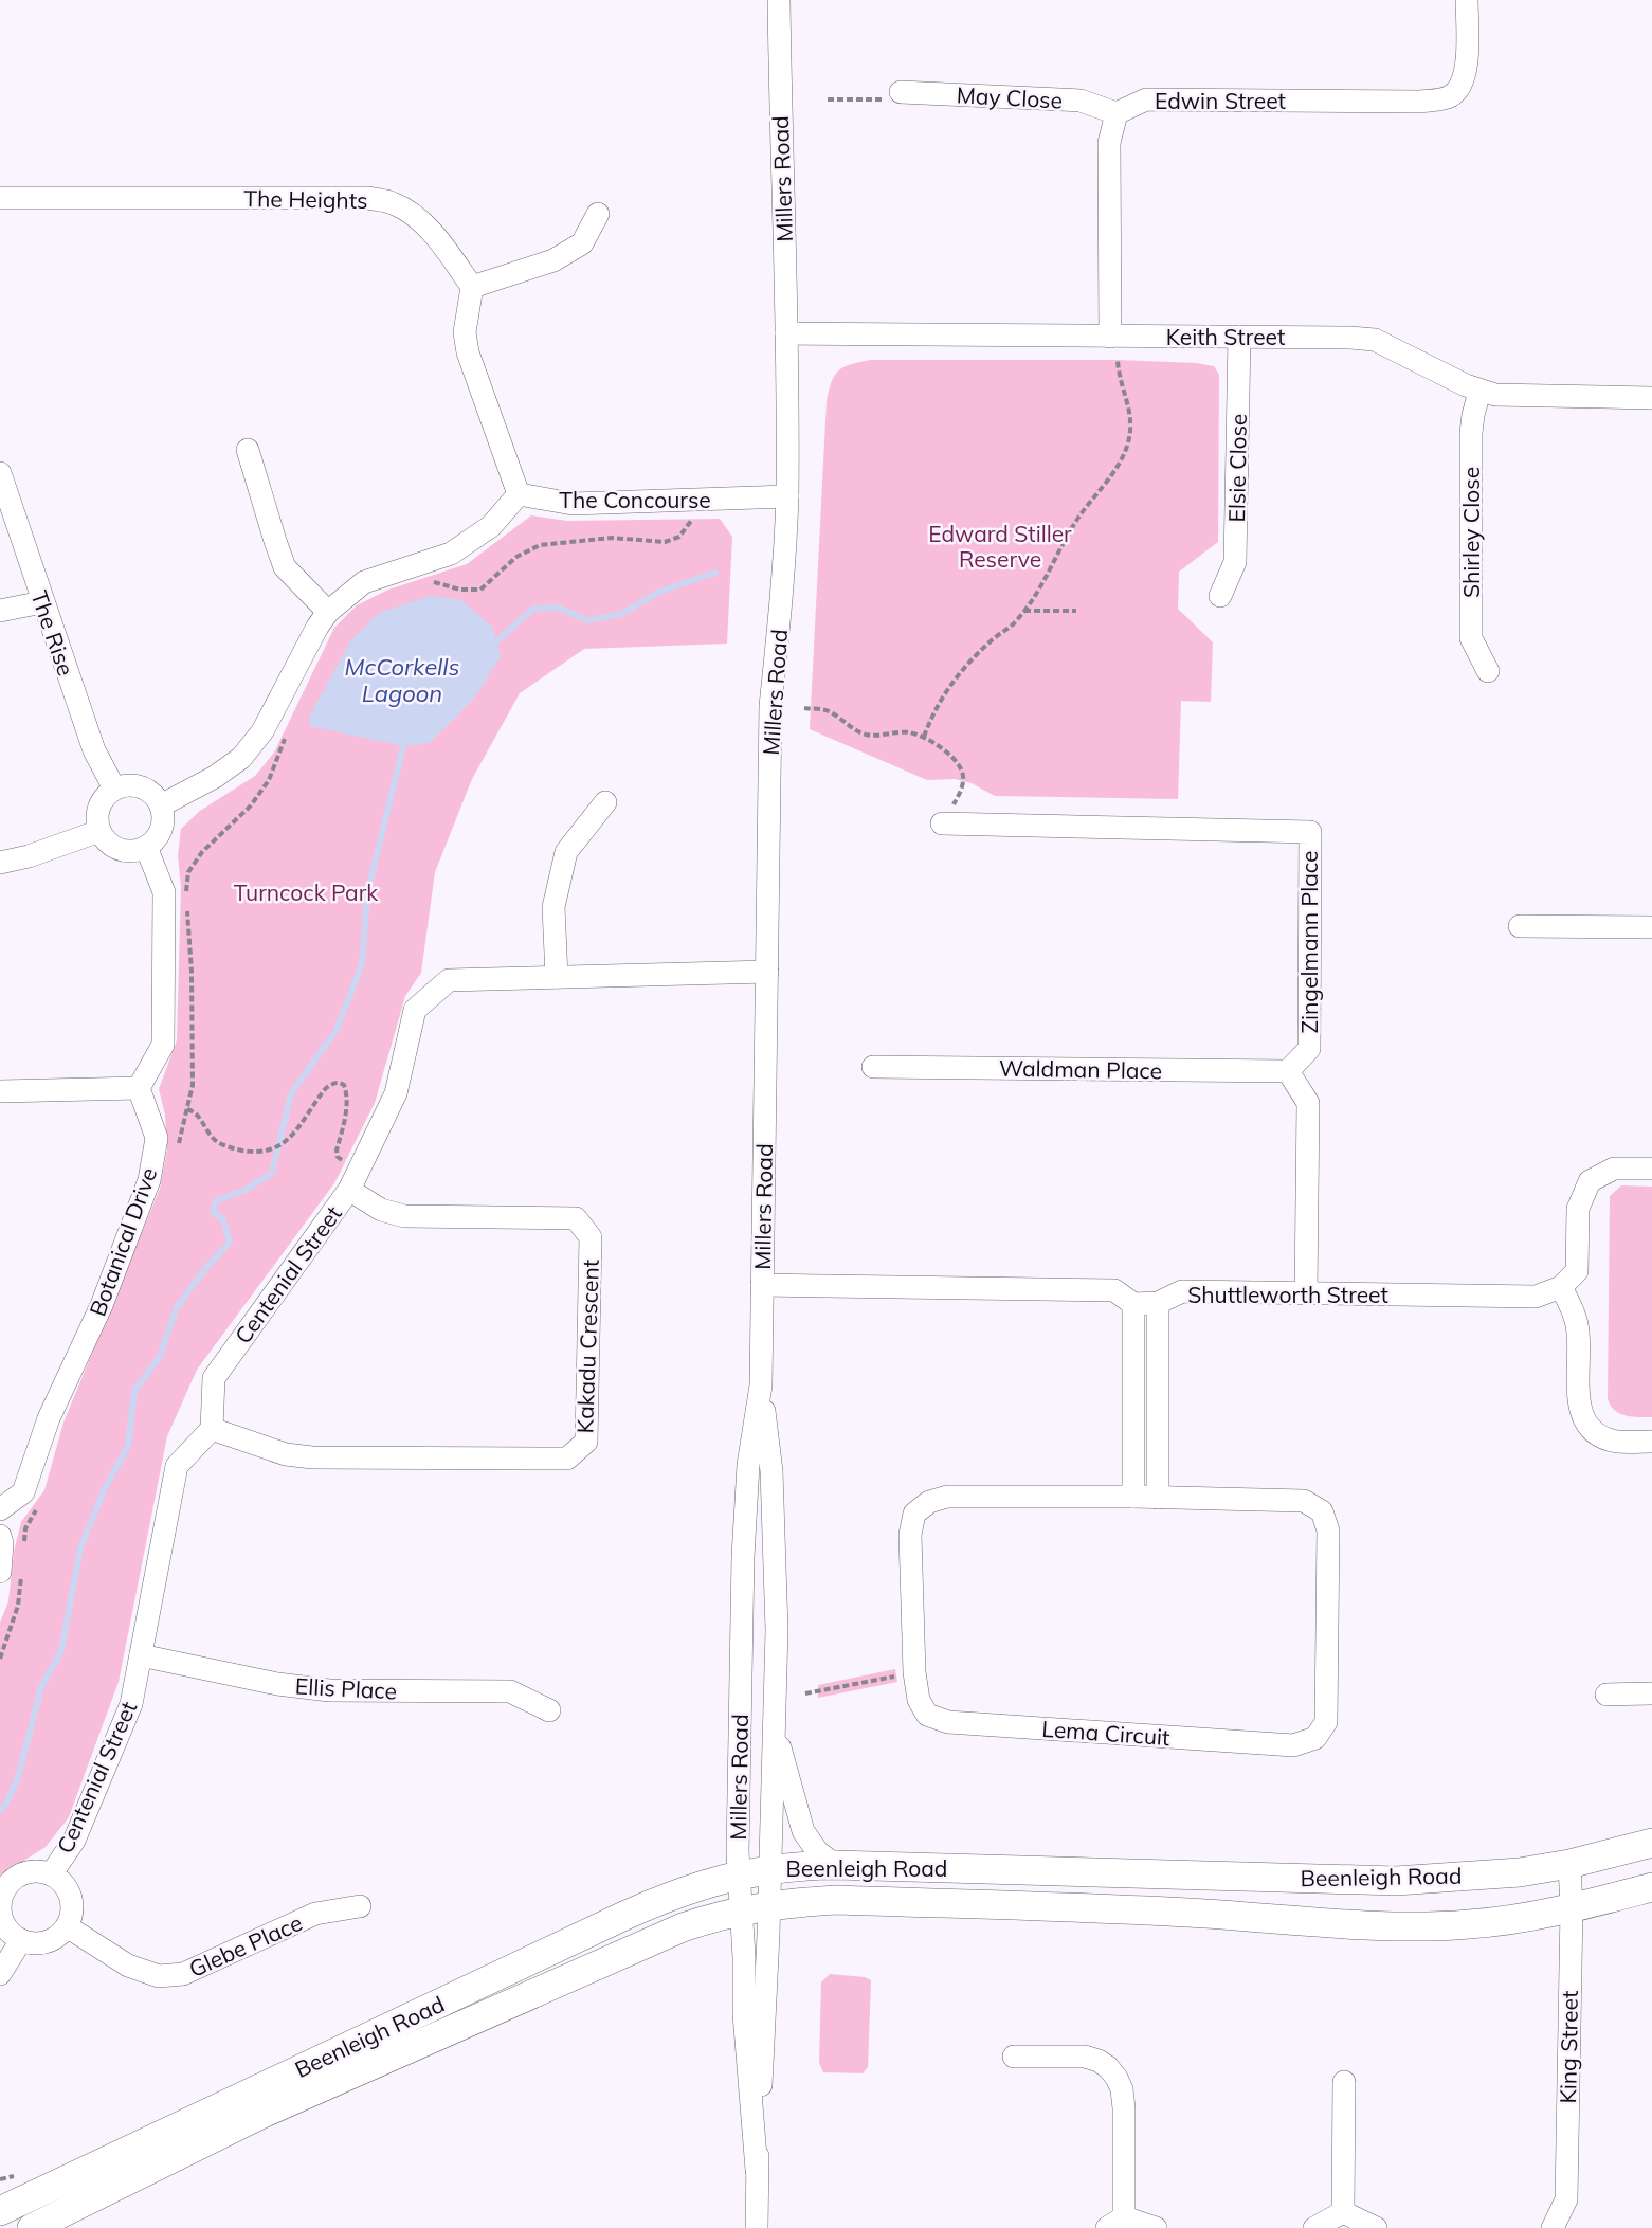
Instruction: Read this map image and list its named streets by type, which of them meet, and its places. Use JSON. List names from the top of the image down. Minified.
{"streets":{"main road":["Beenleigh Road"],"street":["May Close","Edwin Street","Millers Road","The Heights","Keith Street","Elsie Close","The Concourse","Shirley Close","The Rise","Zingelmann Place","Waldman Place","Botanical Drive","Centenial Street","Shuttleworth Street","Kakadu Crescent","Ellis Place","Lema Circuit","Glebe Place","King Street"]},"crossings":[["May Close","Edwin Street"],["Millers Road","Keith Street"],["Millers Road","The Concourse"],["Millers Road","Centenial Street"],["Millers Road","Shuttleworth Street"],["Millers Road","Beenleigh Road"],["Keith Street","Elsie Close"],["Keith Street","Shirley Close"],["Zingelmann Place","Waldman Place"],["Centenial Street","Kakadu Crescent"],["Centenial Street","Ellis Place"],["Centenial Street","Glebe Place"],["Beenleigh Road","King Street"]],"water":["McCorkells Lagoon"],"parks":["Edward Stiller Reserve","Turncock Park"]}
